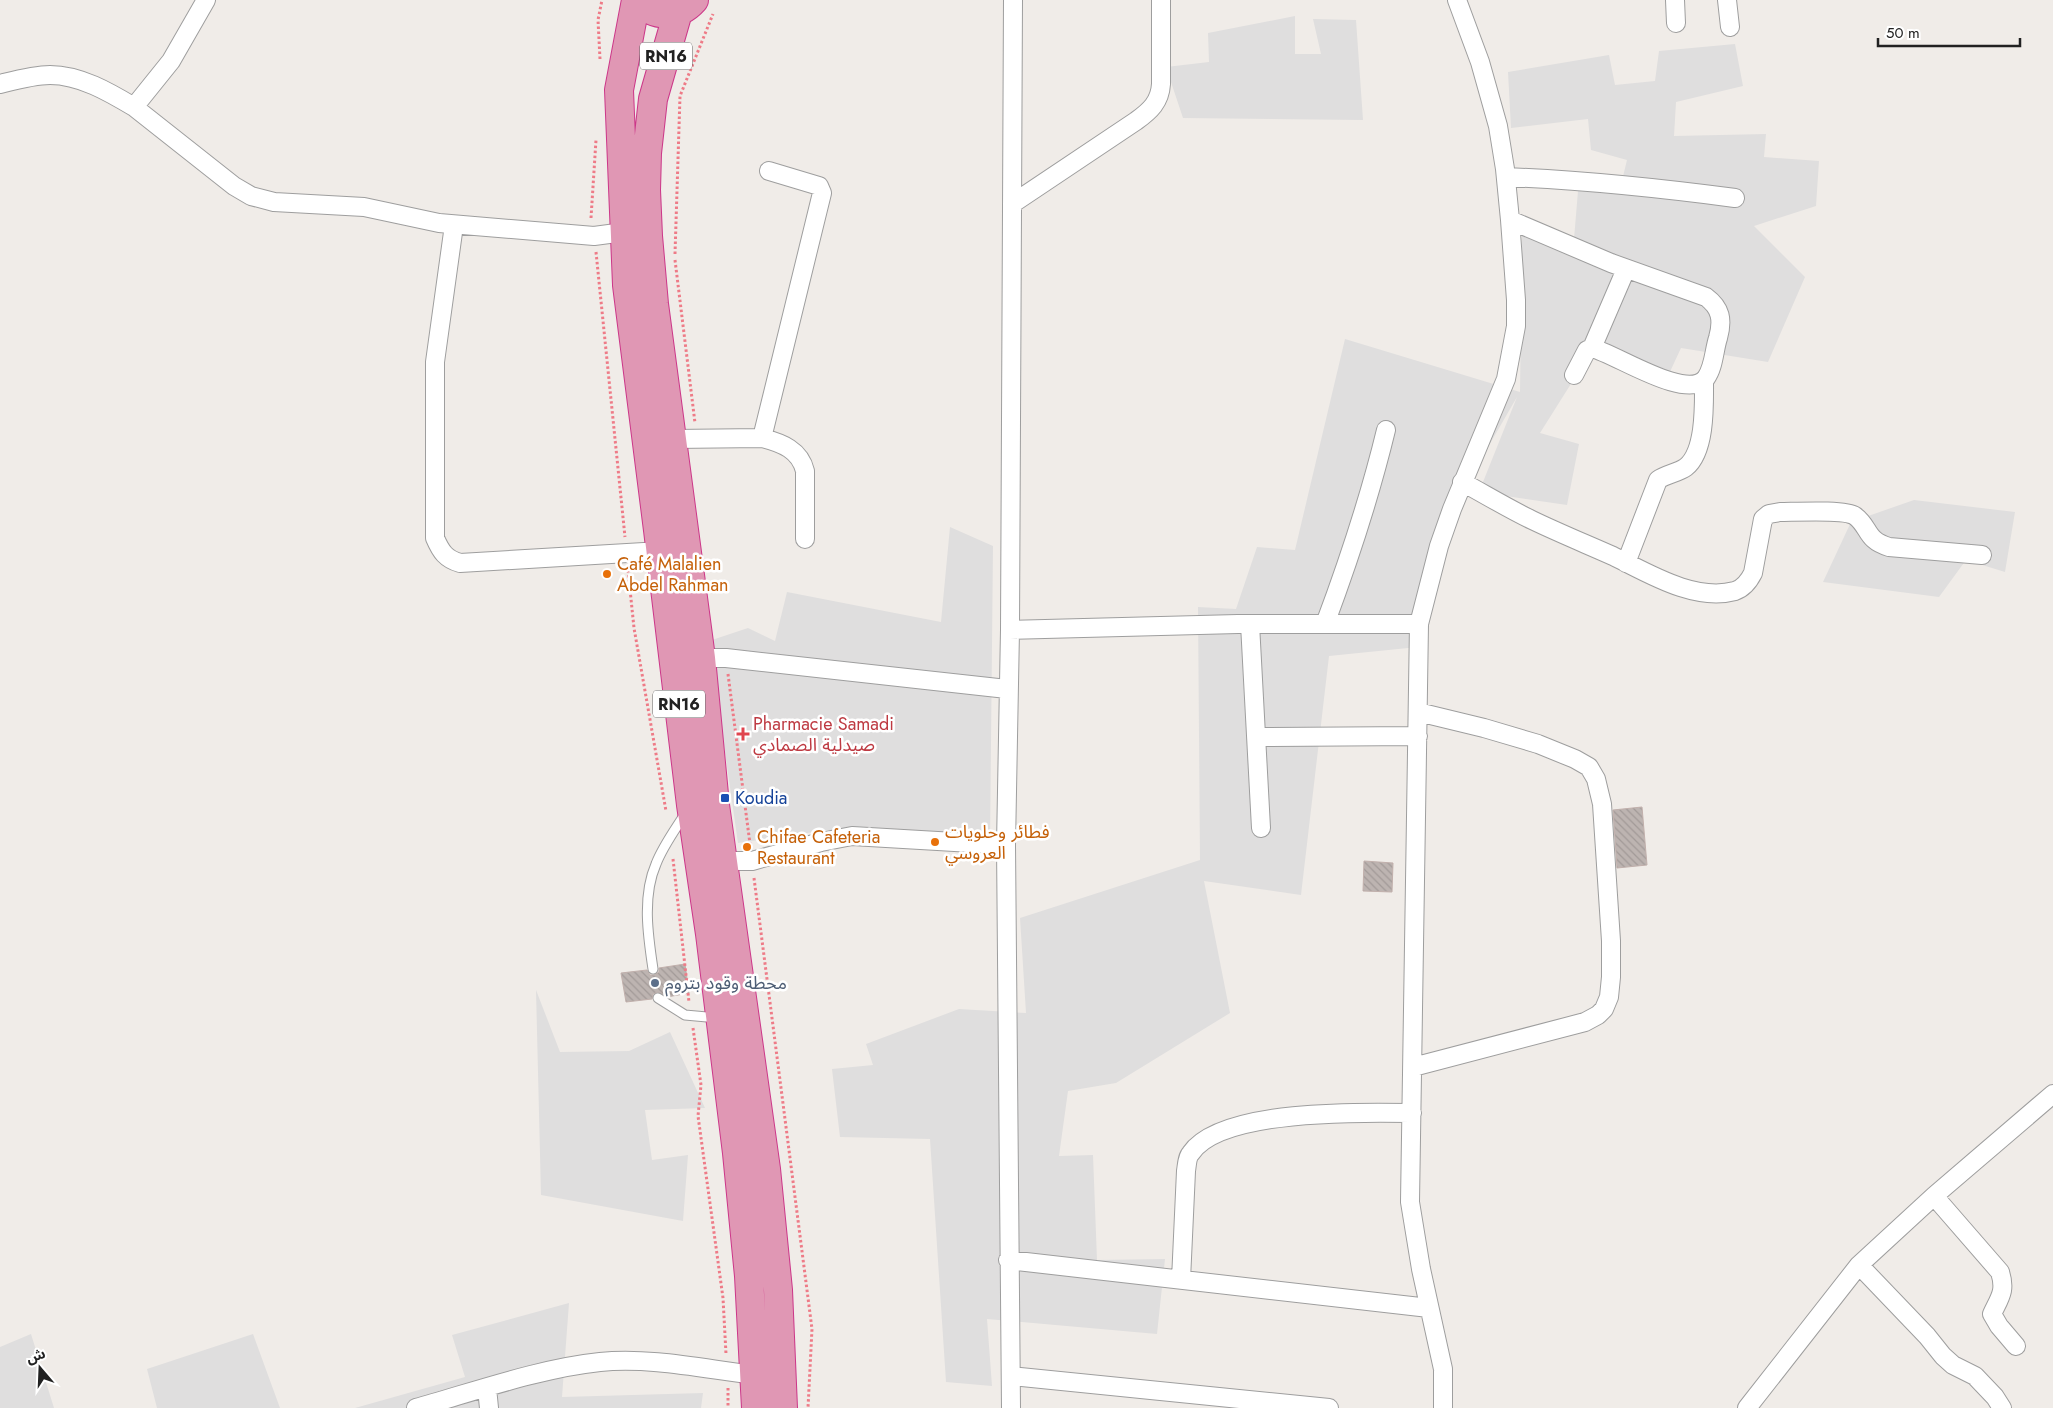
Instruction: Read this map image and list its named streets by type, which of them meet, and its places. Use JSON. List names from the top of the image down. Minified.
{"streets":{"highway":["RN16"]},"places":{"other":["Café Malalien Abdel Rahman","فطائر وحلويات العروسي","Chifae Cafeteria Restaurant","محطة وقود بتروم"],"health":["Pharmacie Samadi صيدلية الصمادي"],"transit":["Koudia"]},"scale_bar":"50 m","north":"top"}
